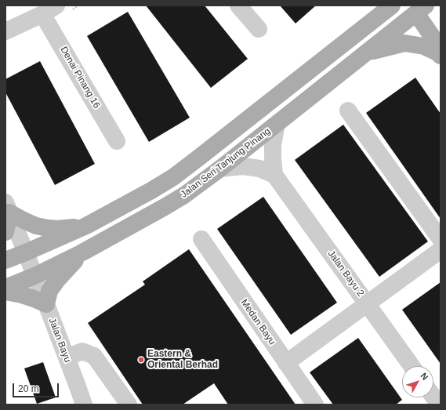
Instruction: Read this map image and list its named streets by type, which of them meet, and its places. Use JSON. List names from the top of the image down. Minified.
{"streets":{"main road":["Jalan Seri Tanjung Pinang"],"street":["Denai Pinang 16","Jalan Bayu 2","Medan Bayu","Jalan Bayu"]},"crossings":[["Jalan Seri Tanjung Pinang","Jalan Bayu"]],"places":["Eastern & Oriental Berhad"],"scale_bar":"20 m","north":"top right"}
